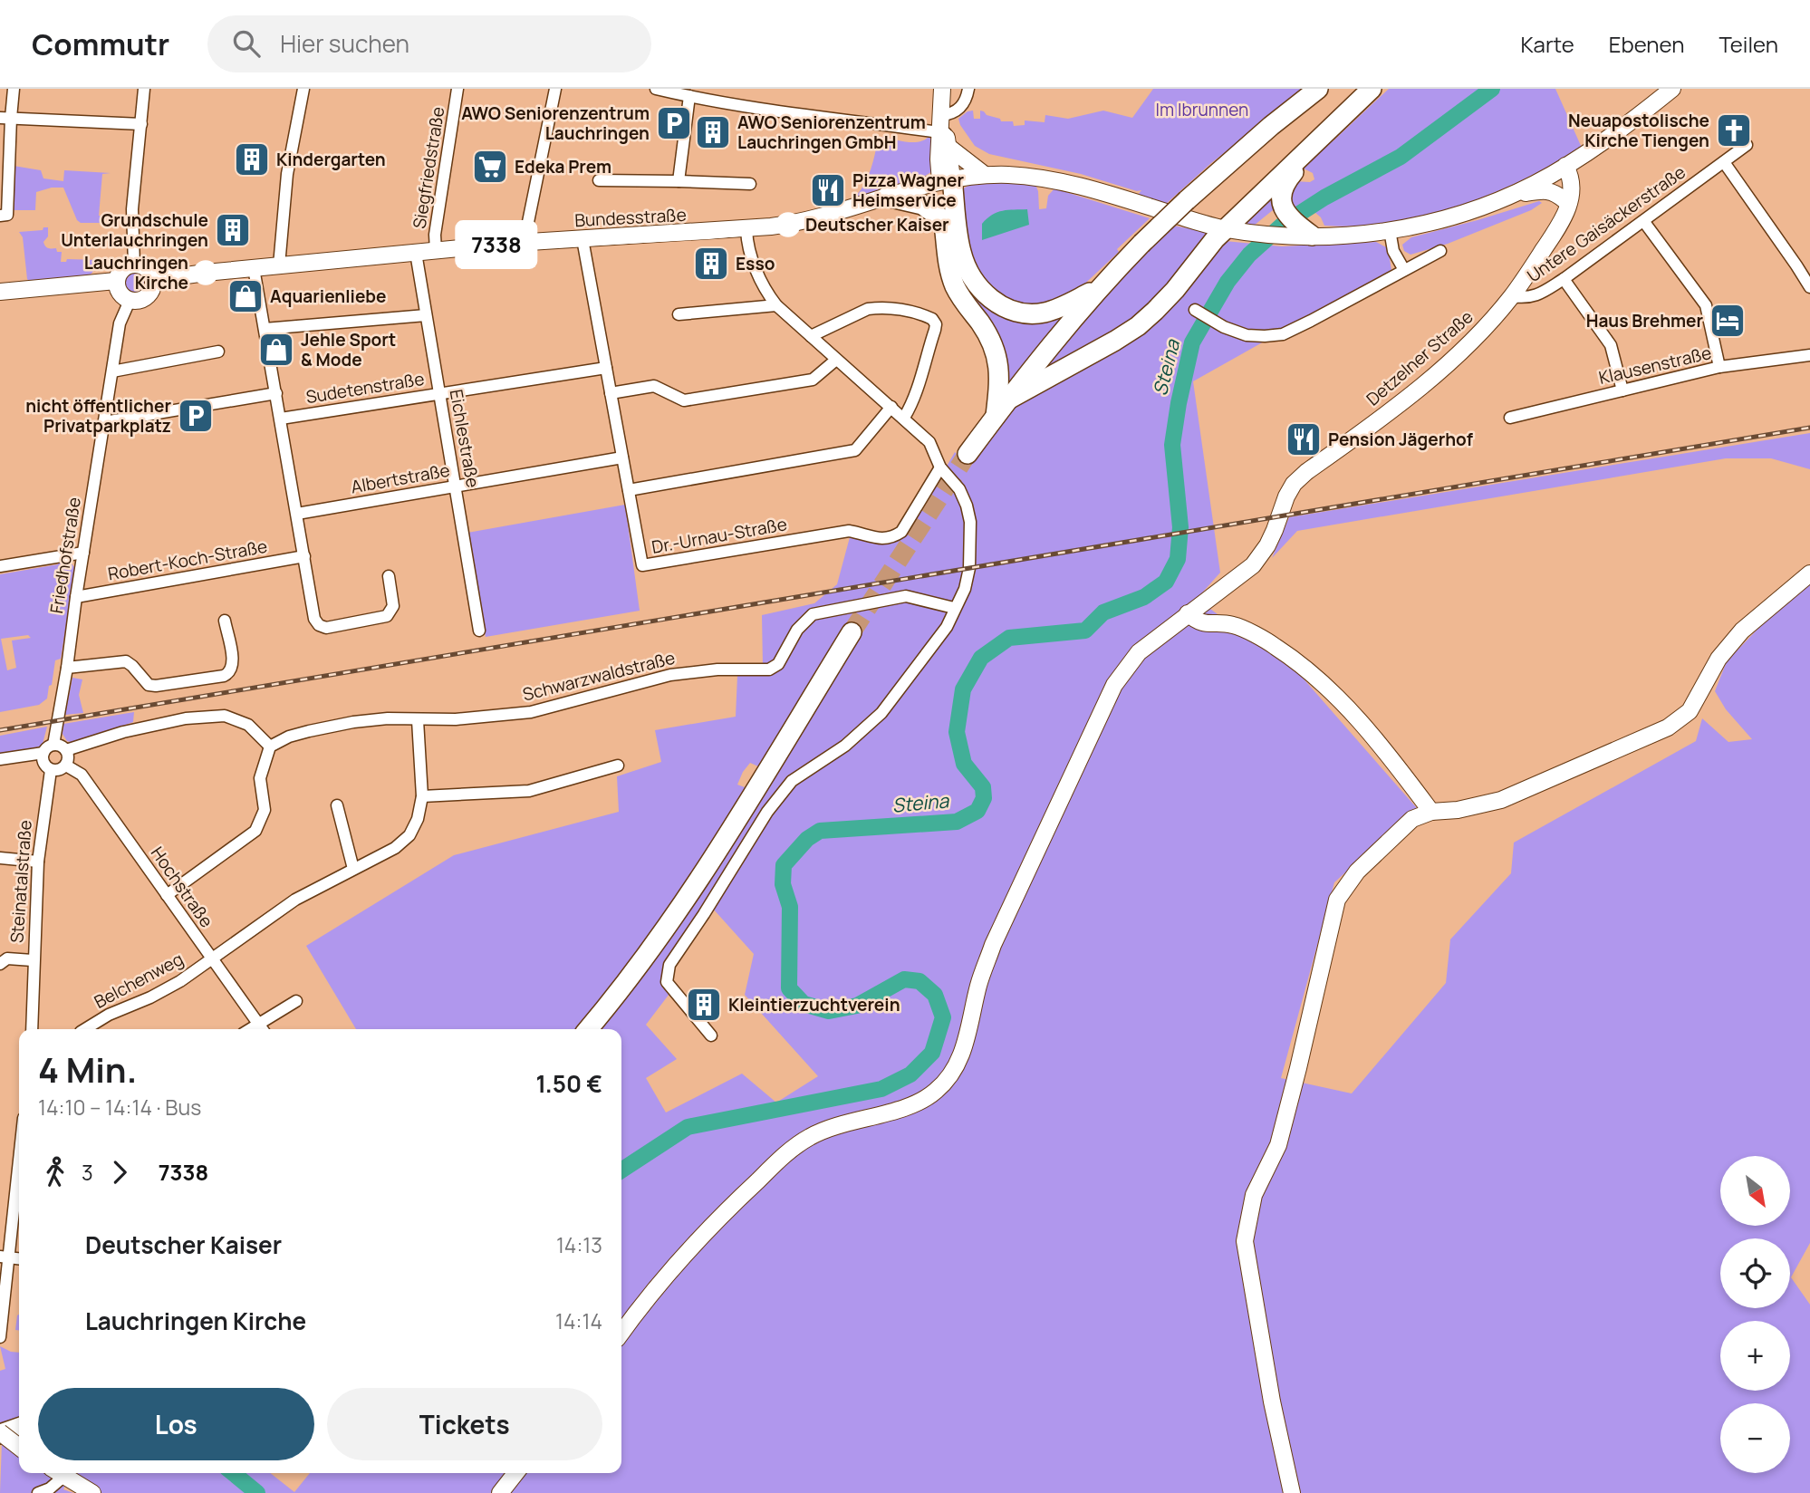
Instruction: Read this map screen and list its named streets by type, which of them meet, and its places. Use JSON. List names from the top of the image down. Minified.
{"streets":{"main road":["Bundesstraße","Detzelner Straße"],"street":["Siegfriedstraße","Untere Gaisäckerstraße","Klausenstraße","Sudetenstraße","Eichlestraße","Albertstraße","Dr.-Urnau-Straße","Friedhofstraße","Robert-Koch-Straße","Schwarzwaldstraße","Steinatalstraße","Hochstraße","Belchenweg"]},"crossings":[["Siegfriedstraße","Bundesstraße"],["Bundesstraße","Eichlestraße"],["Bundesstraße","Dr.-Urnau-Straße"],["Bundesstraße","Friedhofstraße"],["Untere Gaisäckerstraße","Detzelner Straße"],["Sudetenstraße","Eichlestraße"],["Sudetenstraße","Dr.-Urnau-Straße"],["Eichlestraße","Albertstraße"],["Albertstraße","Dr.-Urnau-Straße"],["Friedhofstraße","Robert-Koch-Straße"],["Friedhofstraße","Steinatalstraße"],["Friedhofstraße","Hochstraße"],["Schwarzwaldstraße","Belchenweg"],["Steinatalstraße","Hochstraße"],["Hochstraße","Belchenweg"]],"water":["Steina"],"parks":["Im Ibrunnen"],"places":{"parking":["AWO Seniorenzentrum Lauchringen","nicht öffentlicher Privatparkplatz"],"church":["Neuapostolische Kirche Tiengen"],"building":["AWO Seniorenzentrum Lauchringen GmbH","Kindergarten","Grundschule Unterlauchringen","Esso","Kleintierzuchtverein"],"supermarket":["Edeka Prem"],"restaurant":["Pizza Wagner Heimservice","Pension Jägerhof"],"other":["Deutscher Kaiser","Lauchringen Kirche"],"shop":["Aquarienliebe","Jehle Sport & Mode"],"hotel":["Haus Brehmer"]},"lines":["bus line 7338"],"north":"bottom right","page":{"header":"Commutr","search":"Hier suchen","nav":["Karte","Ebenen","Teilen"],"on_map":"7338","heading":["4 Min.","14:10 – 14:14 · Bus","1.50 €"],"legs":["3","7338"],"map_buttons":["+","−"],"list":[{"name":"Deutscher Kaiser","value":"14:13"},{"name":"Lauchringen Kirche","value":"14:14"}],"buttons":["Los","Tickets"]}}
